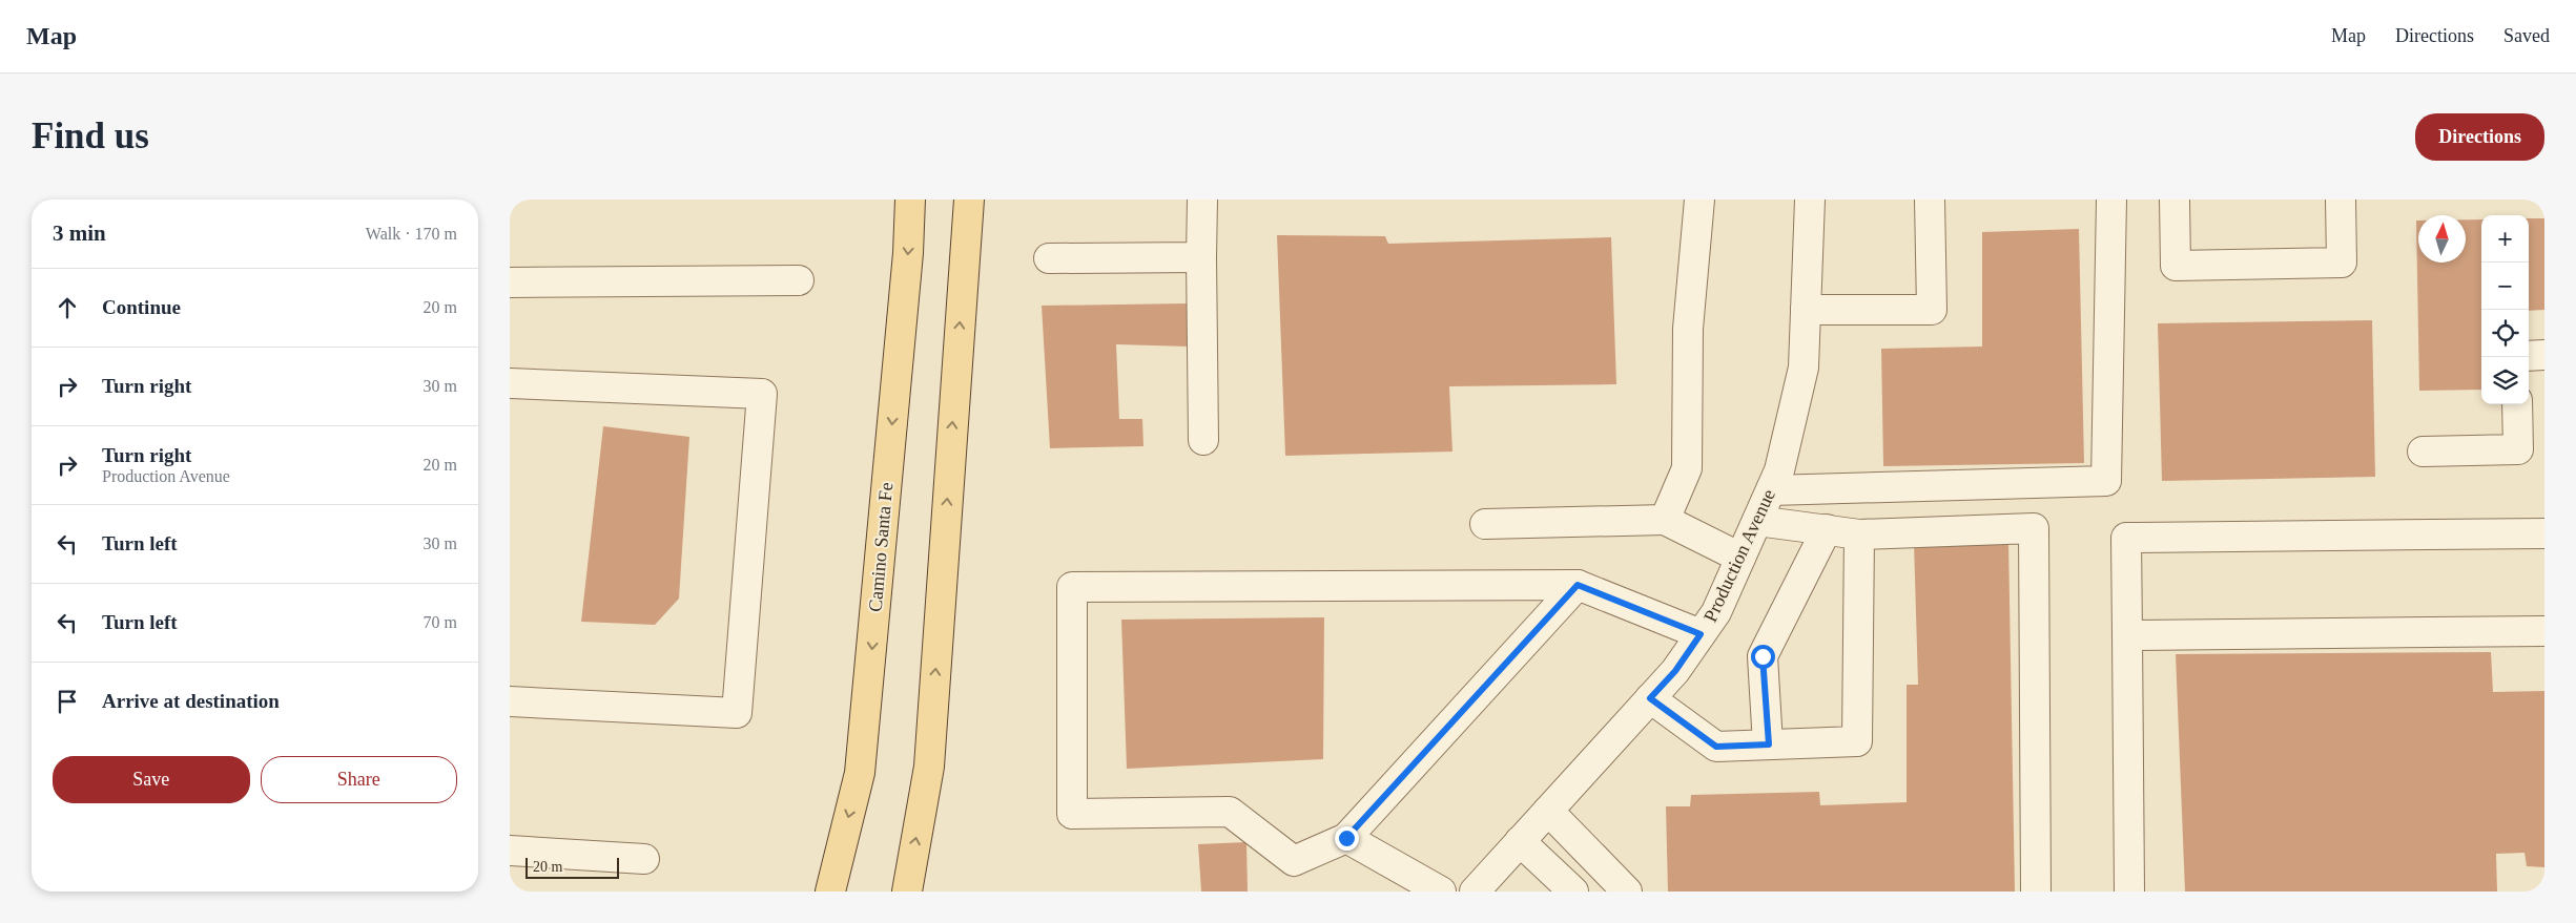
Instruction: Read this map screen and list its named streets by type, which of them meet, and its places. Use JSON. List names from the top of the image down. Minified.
{"streets":{"main road":["Camino Santa Fe"],"street":["Production Avenue"]},"scale_bar":"20 m","north":"top","page":{"header":"Map","nav":["Map","Directions","Saved"],"buttons":["Directions",["Save","Share"]],"title":"Find us","heading":["3 min","Walk · 170 m"],"map_buttons":["+","−"],"list":[["Continue","20 m"],["Turn right","30 m"],["Turn right","Production Avenue","20 m"],["Turn left","30 m"],["Turn left","70 m"],"Arrive at destination"],"scale":"20 m"}}
